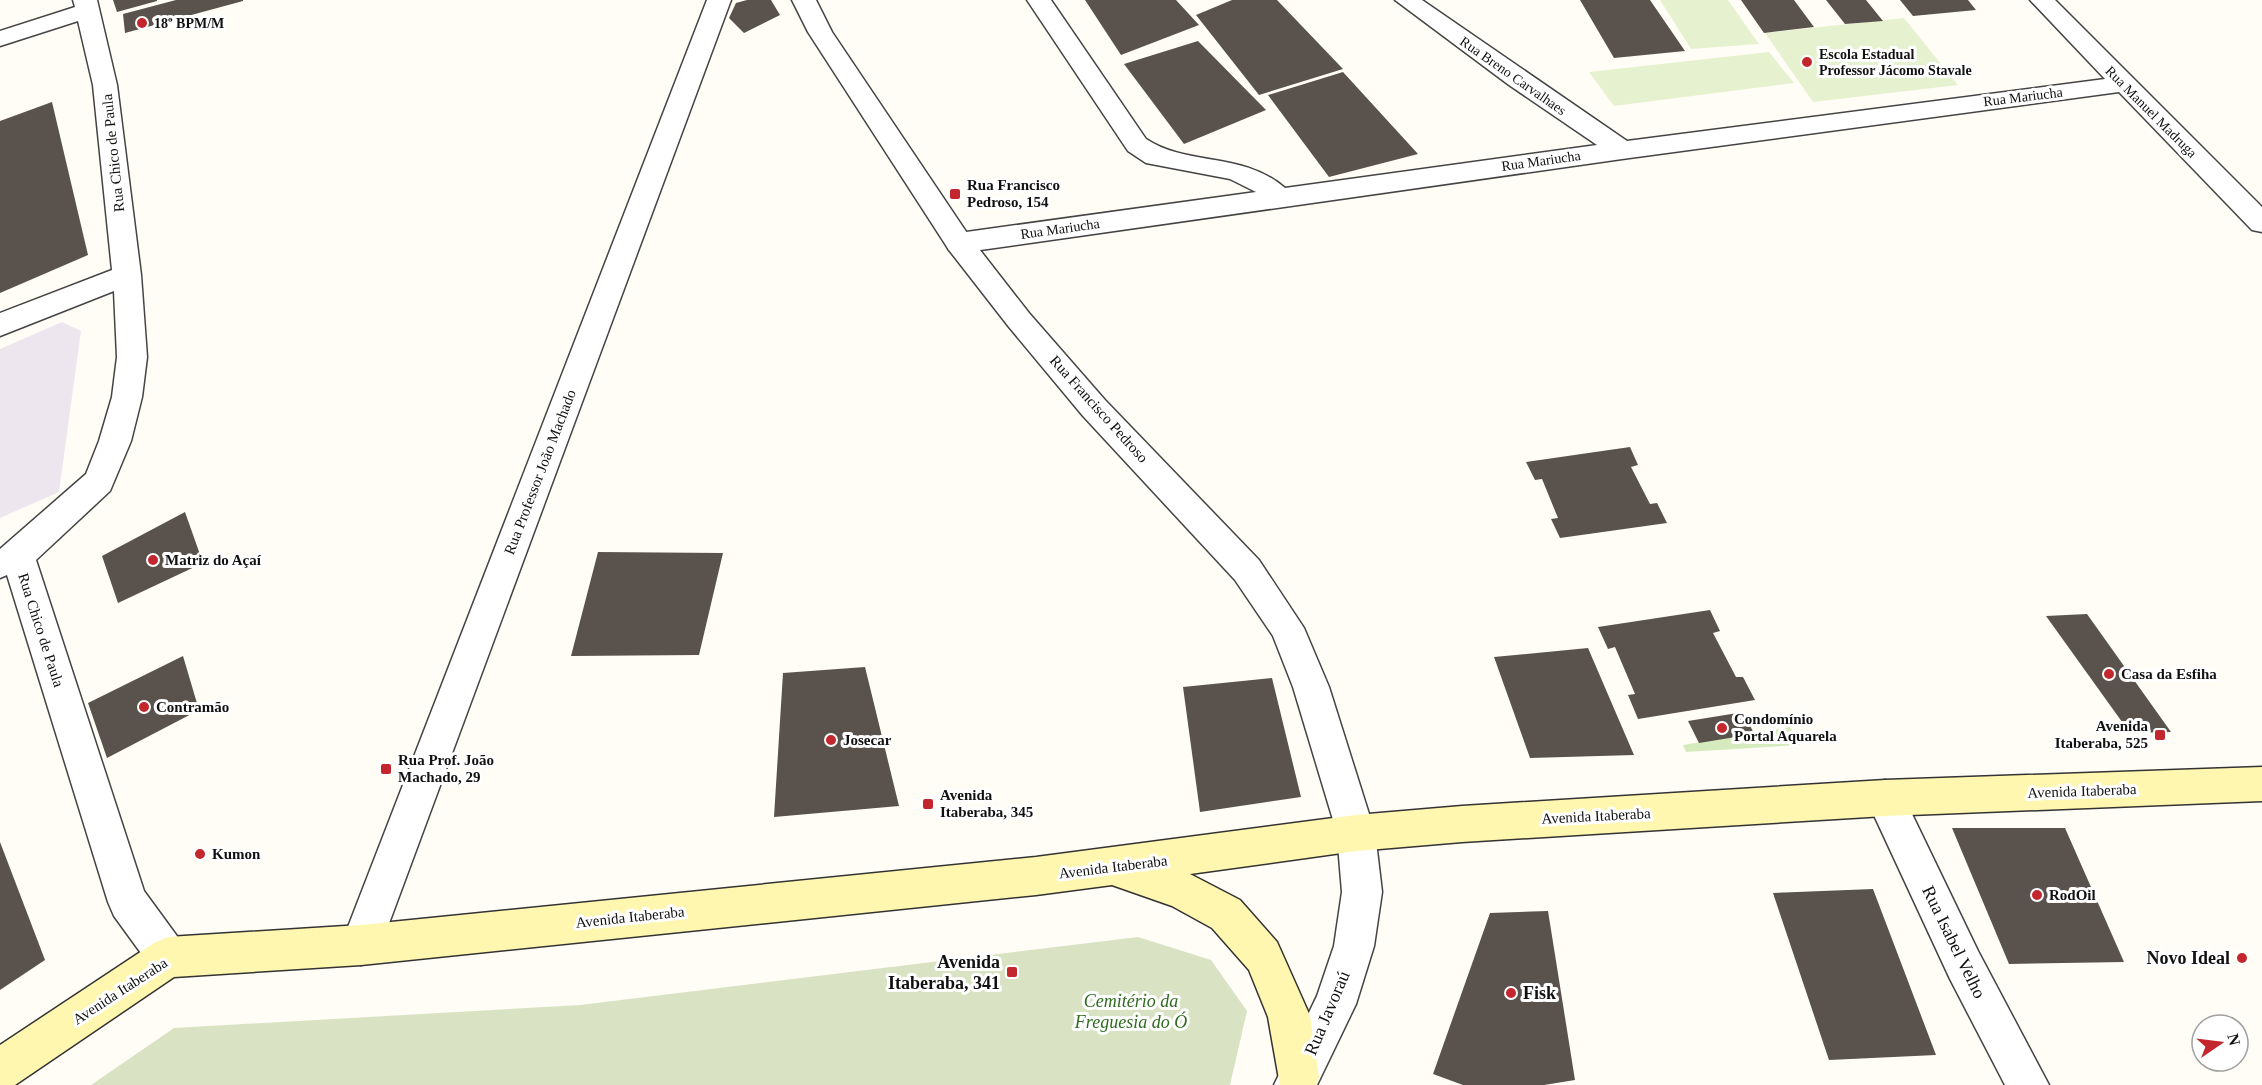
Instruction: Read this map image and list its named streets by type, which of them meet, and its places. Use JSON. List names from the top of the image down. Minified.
{"streets":{"main road":["Avenida Itaberaba"],"street":["Rua Breno Carvalhaes","Rua Mariucha","Rua Manuel Madruga","Rua Chico de Paula","Rua Francisco Pedroso","Rua Professor João Machado","Rua Isabel Velho","Rua Javoraú"]},"crossings":[["Rua Breno Carvalhaes","Rua Mariucha"],["Rua Mariucha","Rua Manuel Madruga"],["Rua Mariucha","Rua Francisco Pedroso"],["Rua Chico de Paula","Avenida Itaberaba"],["Rua Francisco Pedroso","Avenida Itaberaba"],["Rua Francisco Pedroso","Rua Javoraú"],["Rua Professor João Machado","Avenida Itaberaba"],["Avenida Itaberaba","Rua Isabel Velho"],["Avenida Itaberaba","Rua Javoraú"]],"parks":["Cemitério da Freguesia do Ó"],"places":{"other":["18º BPM/M","Escola Estadual Professor Jácomo Stavale","Matriz do Açaí","Casa da Esfiha","Contramão","Condomínio Portal Aquarela","Josecar","Kumon","RodOil","Novo Ideal","Fisk"],"transit":["Rua Francisco Pedroso, 154","Avenida Itaberaba, 525","Rua Prof. João Machado, 29","Avenida Itaberaba, 345","Avenida Itaberaba, 341"]},"north":"right"}
